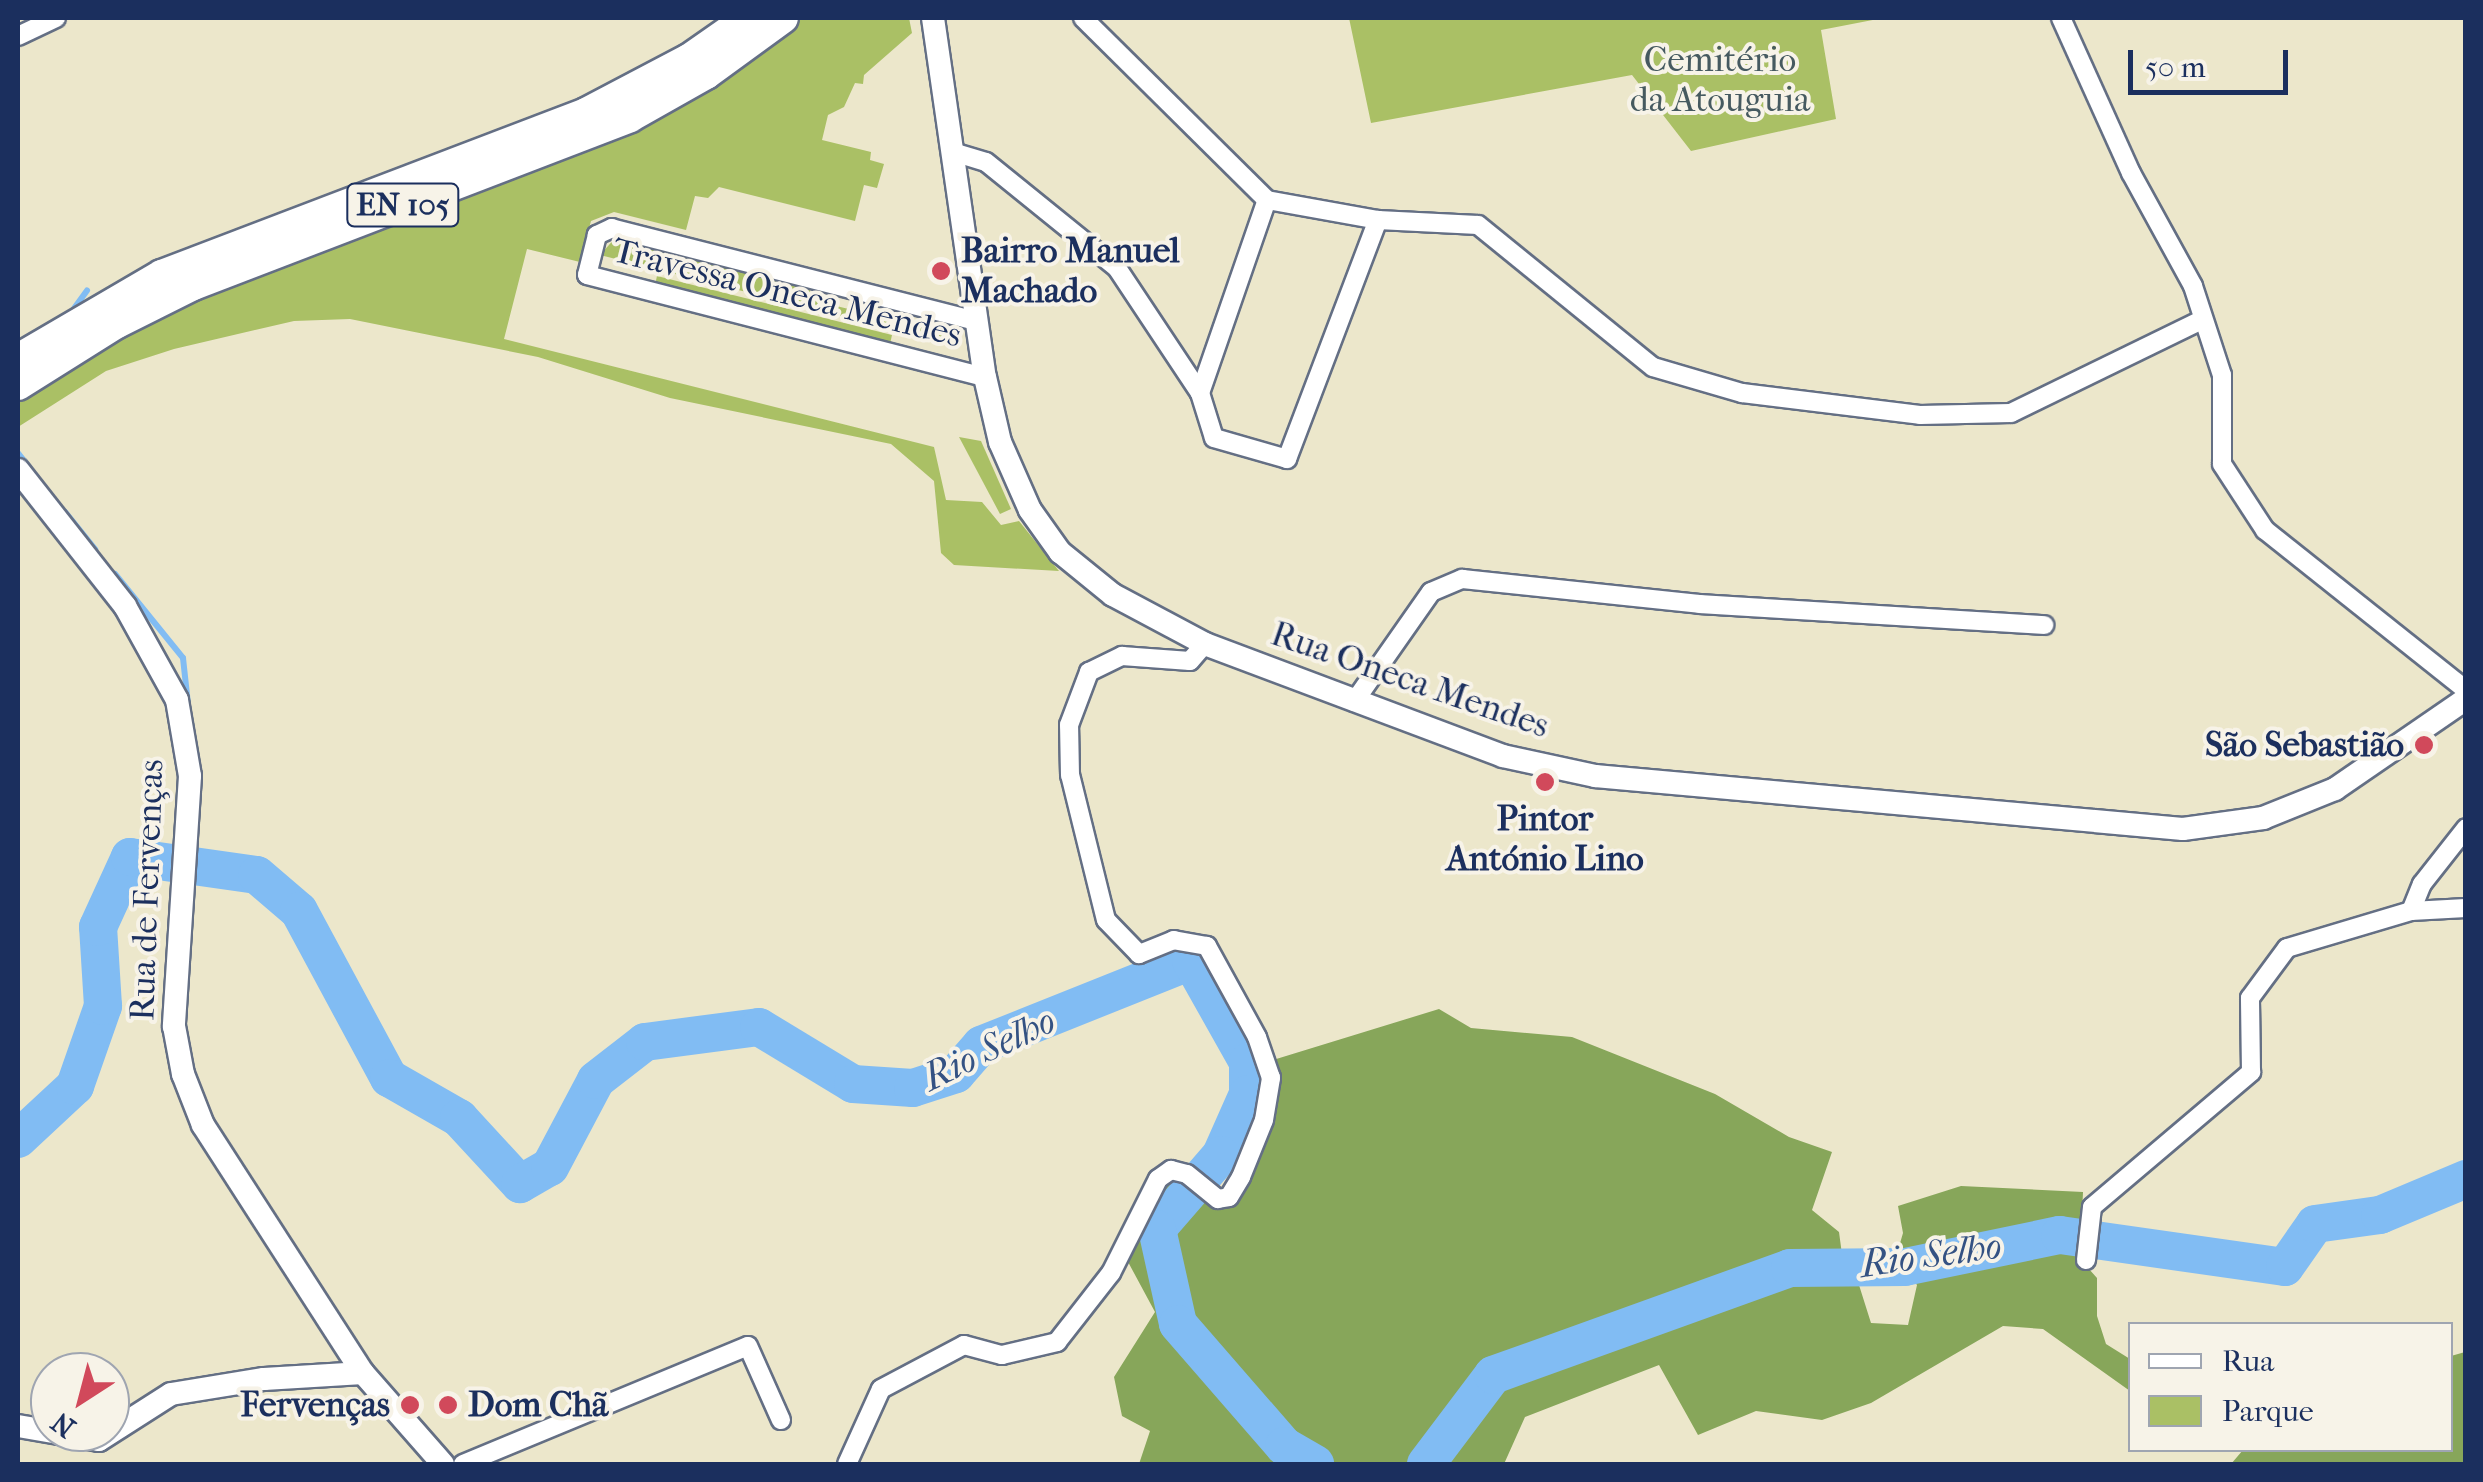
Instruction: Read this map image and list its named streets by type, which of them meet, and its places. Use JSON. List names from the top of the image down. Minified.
{"streets":{"highway":["EN 105"],"street":["Travessa Oneca Mendes","Rua Oneca Mendes","Rua de Fervenças"]},"crossings":[["Travessa Oneca Mendes","Rua Oneca Mendes"]],"water":["Rio Selho"],"parks":["Cemitério da Atouguia"],"places":["Bairro Manuel Machado","São Sebastião","Pintor António Lino","Fervenças","Dom Chã"],"legend":["Rua","Parque"],"scale_bar":"50 m","north":"bottom left"}
